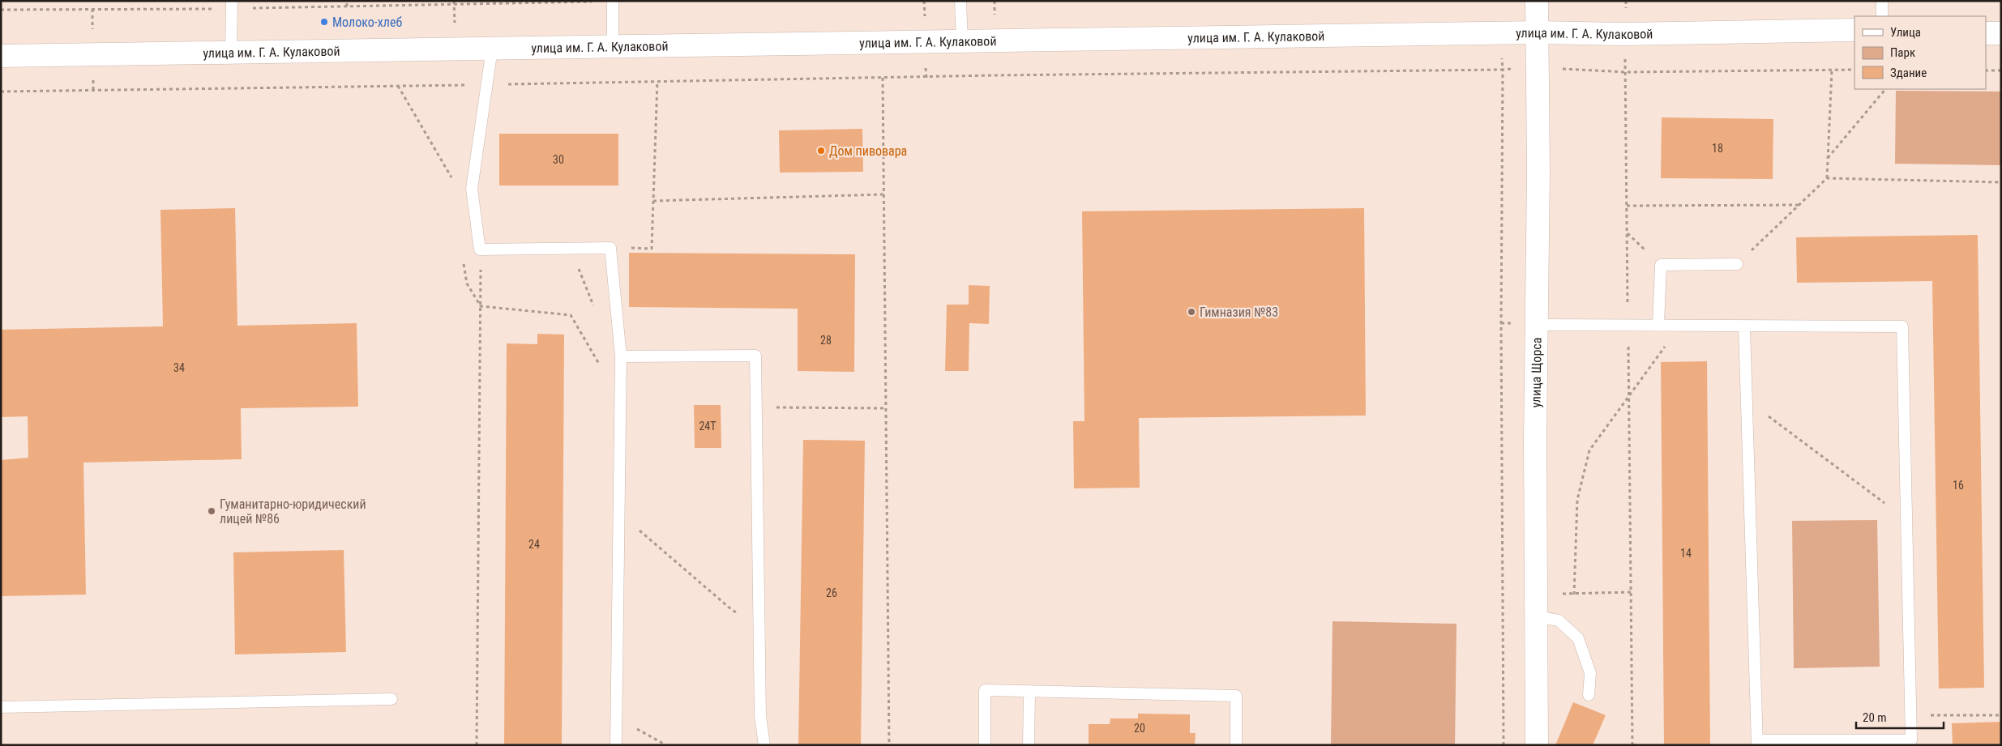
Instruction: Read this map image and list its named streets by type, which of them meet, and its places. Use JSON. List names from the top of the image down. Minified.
{"streets":{"street":["улица им. Г. А. Кулаковой","улица Щорса"]},"crossings":[["улица им. Г. А. Кулаковой","улица Щорса"]],"places":["Молоко-хлеб","Дом пивовара","Гимназия №83","Гуманитарно-юридический лицей №86"],"house_numbers":["18","30","28","34","24Т","16","24","14","26","20"],"legend":["Улица","Парк","Здание"],"scale_bar":"20 m"}
